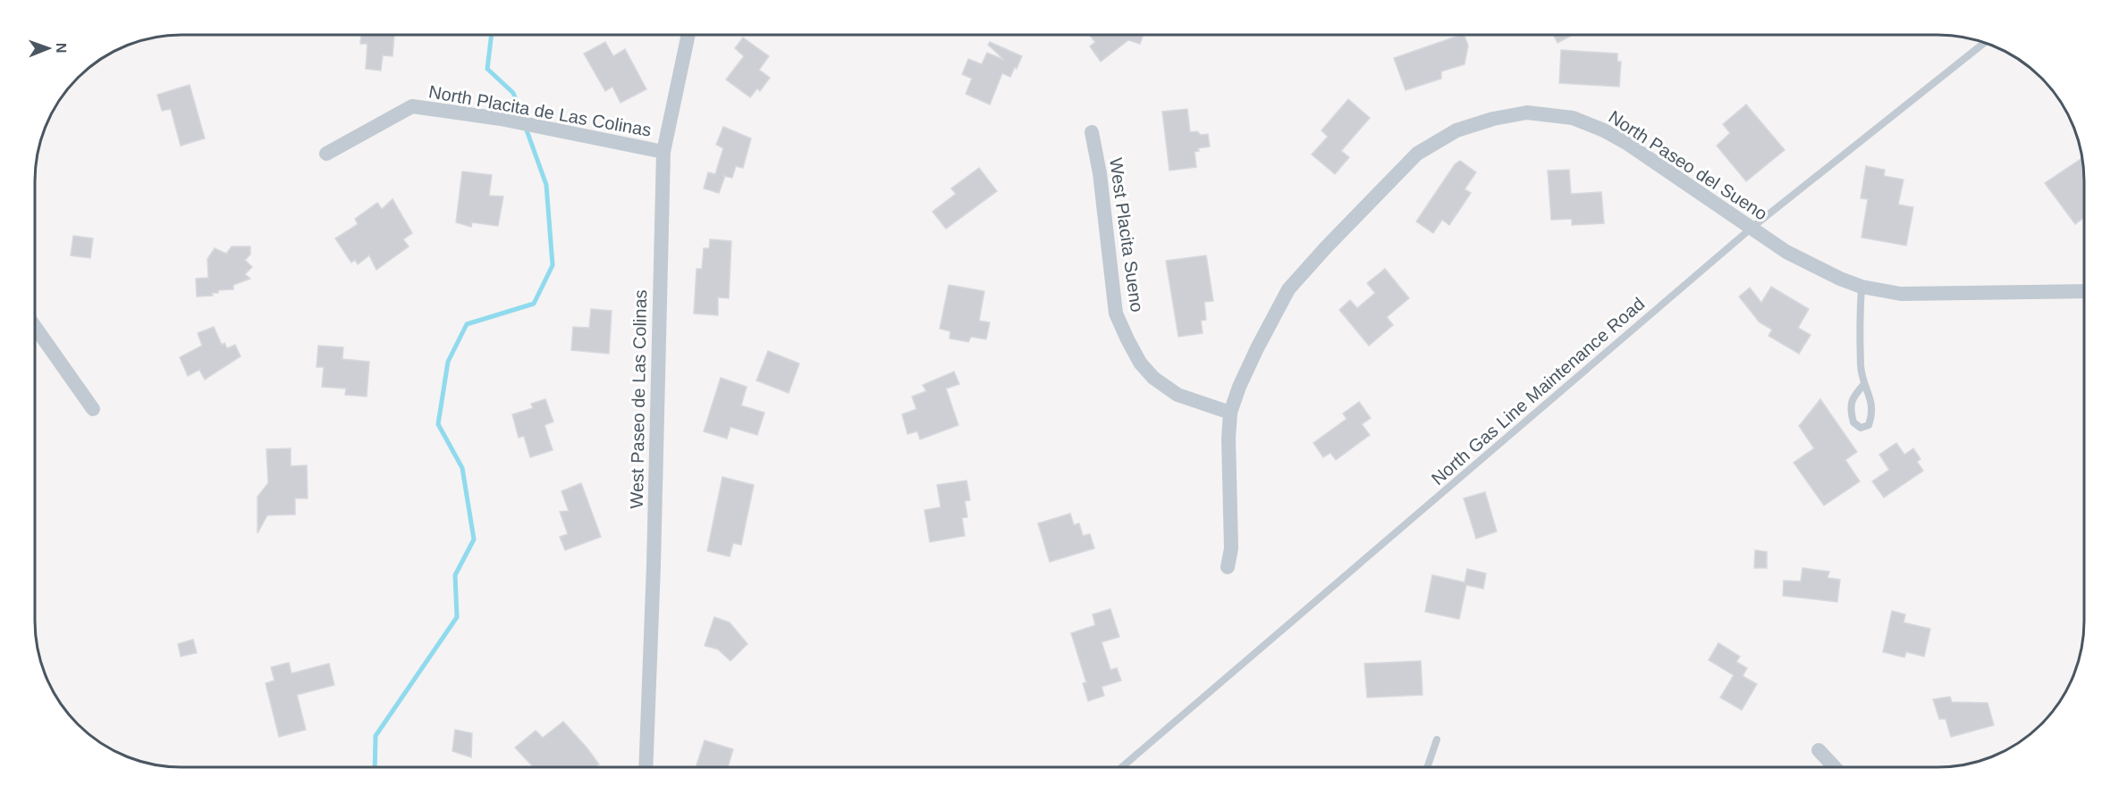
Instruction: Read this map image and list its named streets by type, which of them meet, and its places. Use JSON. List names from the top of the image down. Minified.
{"streets":{"street":["North Placita de Las Colinas","North Paseo del Sueno","West Placita Sueno","West Paseo de Las Colinas"],"lane":["North Gas Line Maintenance Road"]},"crossings":[["North Placita de Las Colinas","West Paseo de Las Colinas"],["North Paseo del Sueno","West Placita Sueno"],["North Paseo del Sueno","North Gas Line Maintenance Road"]],"north":"right"}
